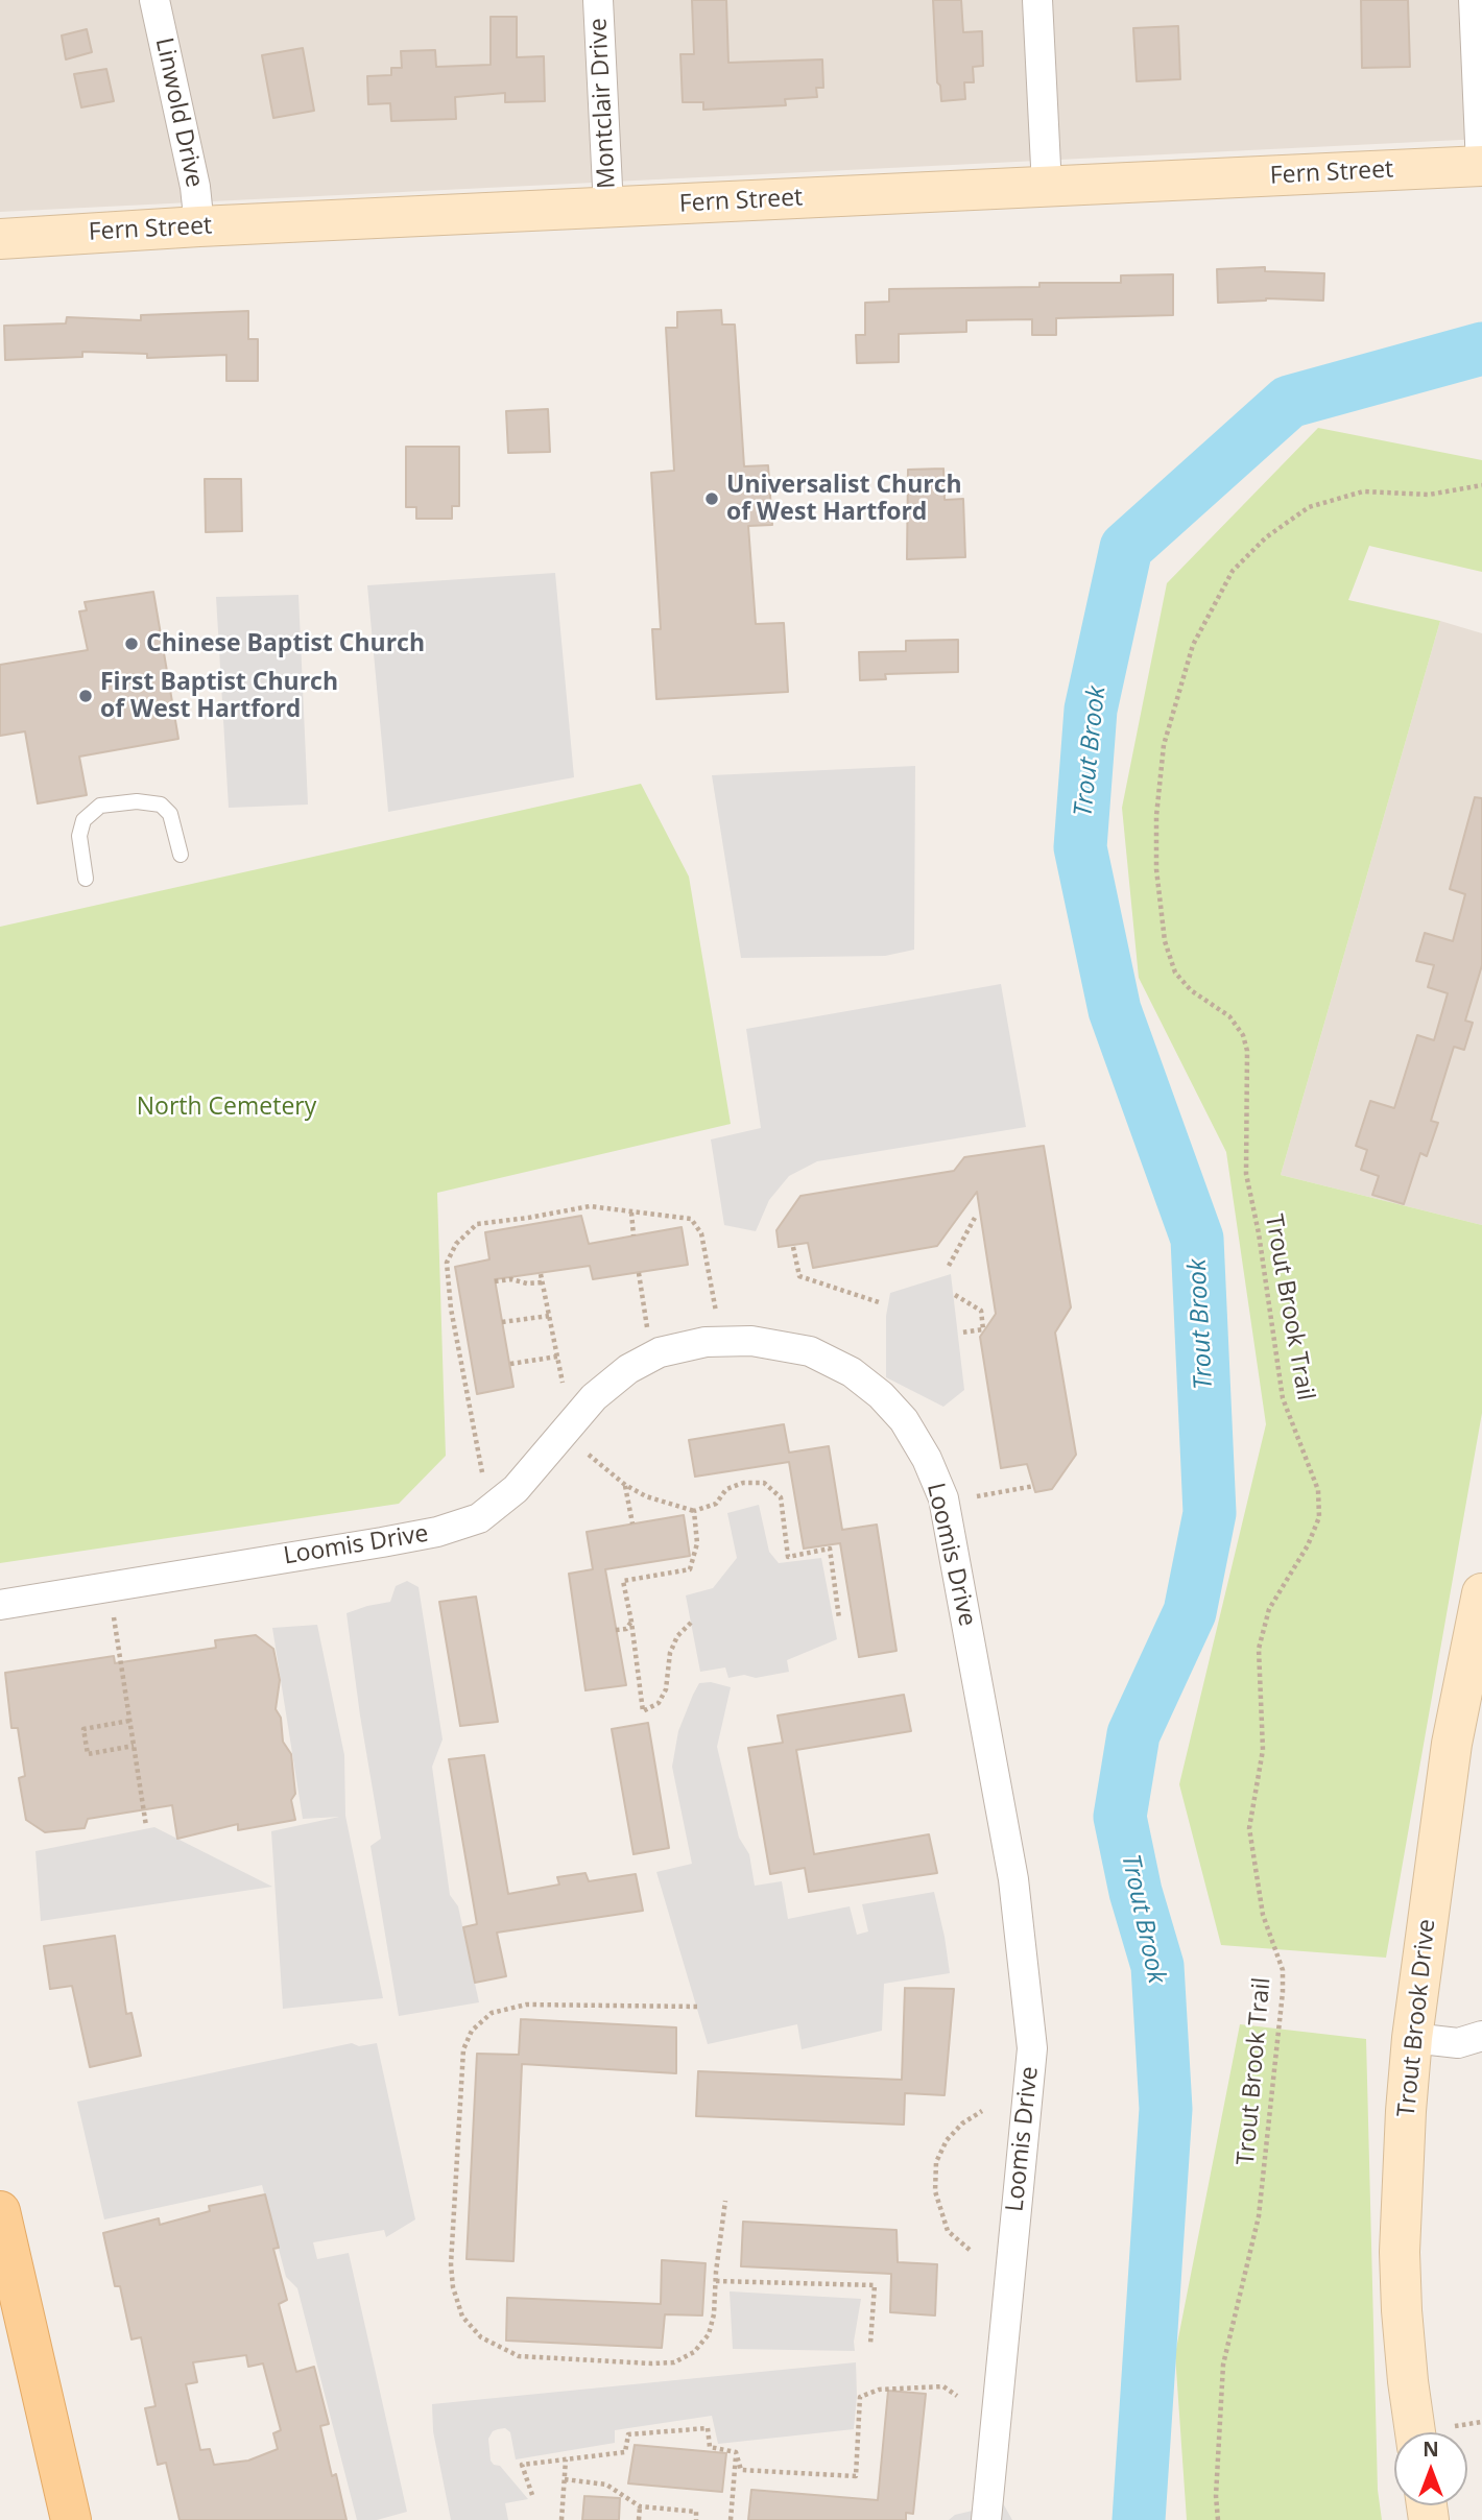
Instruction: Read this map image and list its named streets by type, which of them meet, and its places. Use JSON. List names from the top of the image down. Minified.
{"streets":{"street":["Montclair Drive","Linwold Drive","Fern Street","Loomis Drive","Trout Brook Drive"],"path":["Trout Brook Trail"]},"crossings":[["Montclair Drive","Fern Street"],["Linwold Drive","Fern Street"]],"water":["Trout Brook"],"parks":["North Cemetery"],"places":["Universalist Church of West Hartford","Chinese Baptist Church","First Baptist Church of West Hartford"],"north":"top"}
